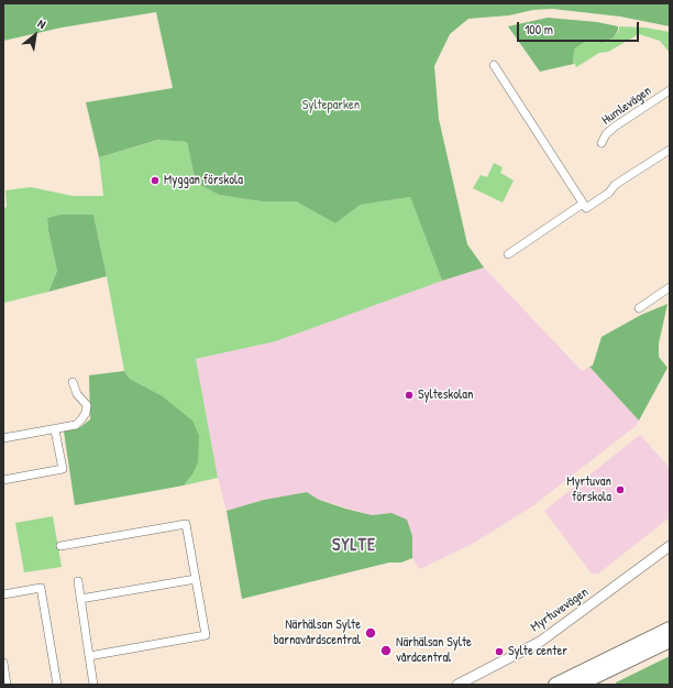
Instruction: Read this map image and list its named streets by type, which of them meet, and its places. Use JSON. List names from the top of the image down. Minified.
{"streets":{"street":["Humlevägen","Myrtuvevägen"]},"districts":["SYLTE"],"parks":["Sylteparken"],"places":["Myggan förskola","Sylteskolan","Myrtuvan förskola","Närhälsan Sylte barnavårdscentral","Närhälsan Sylte vårdcentral","Sylte center"],"scale_bar":"100 m","north":"top right"}
